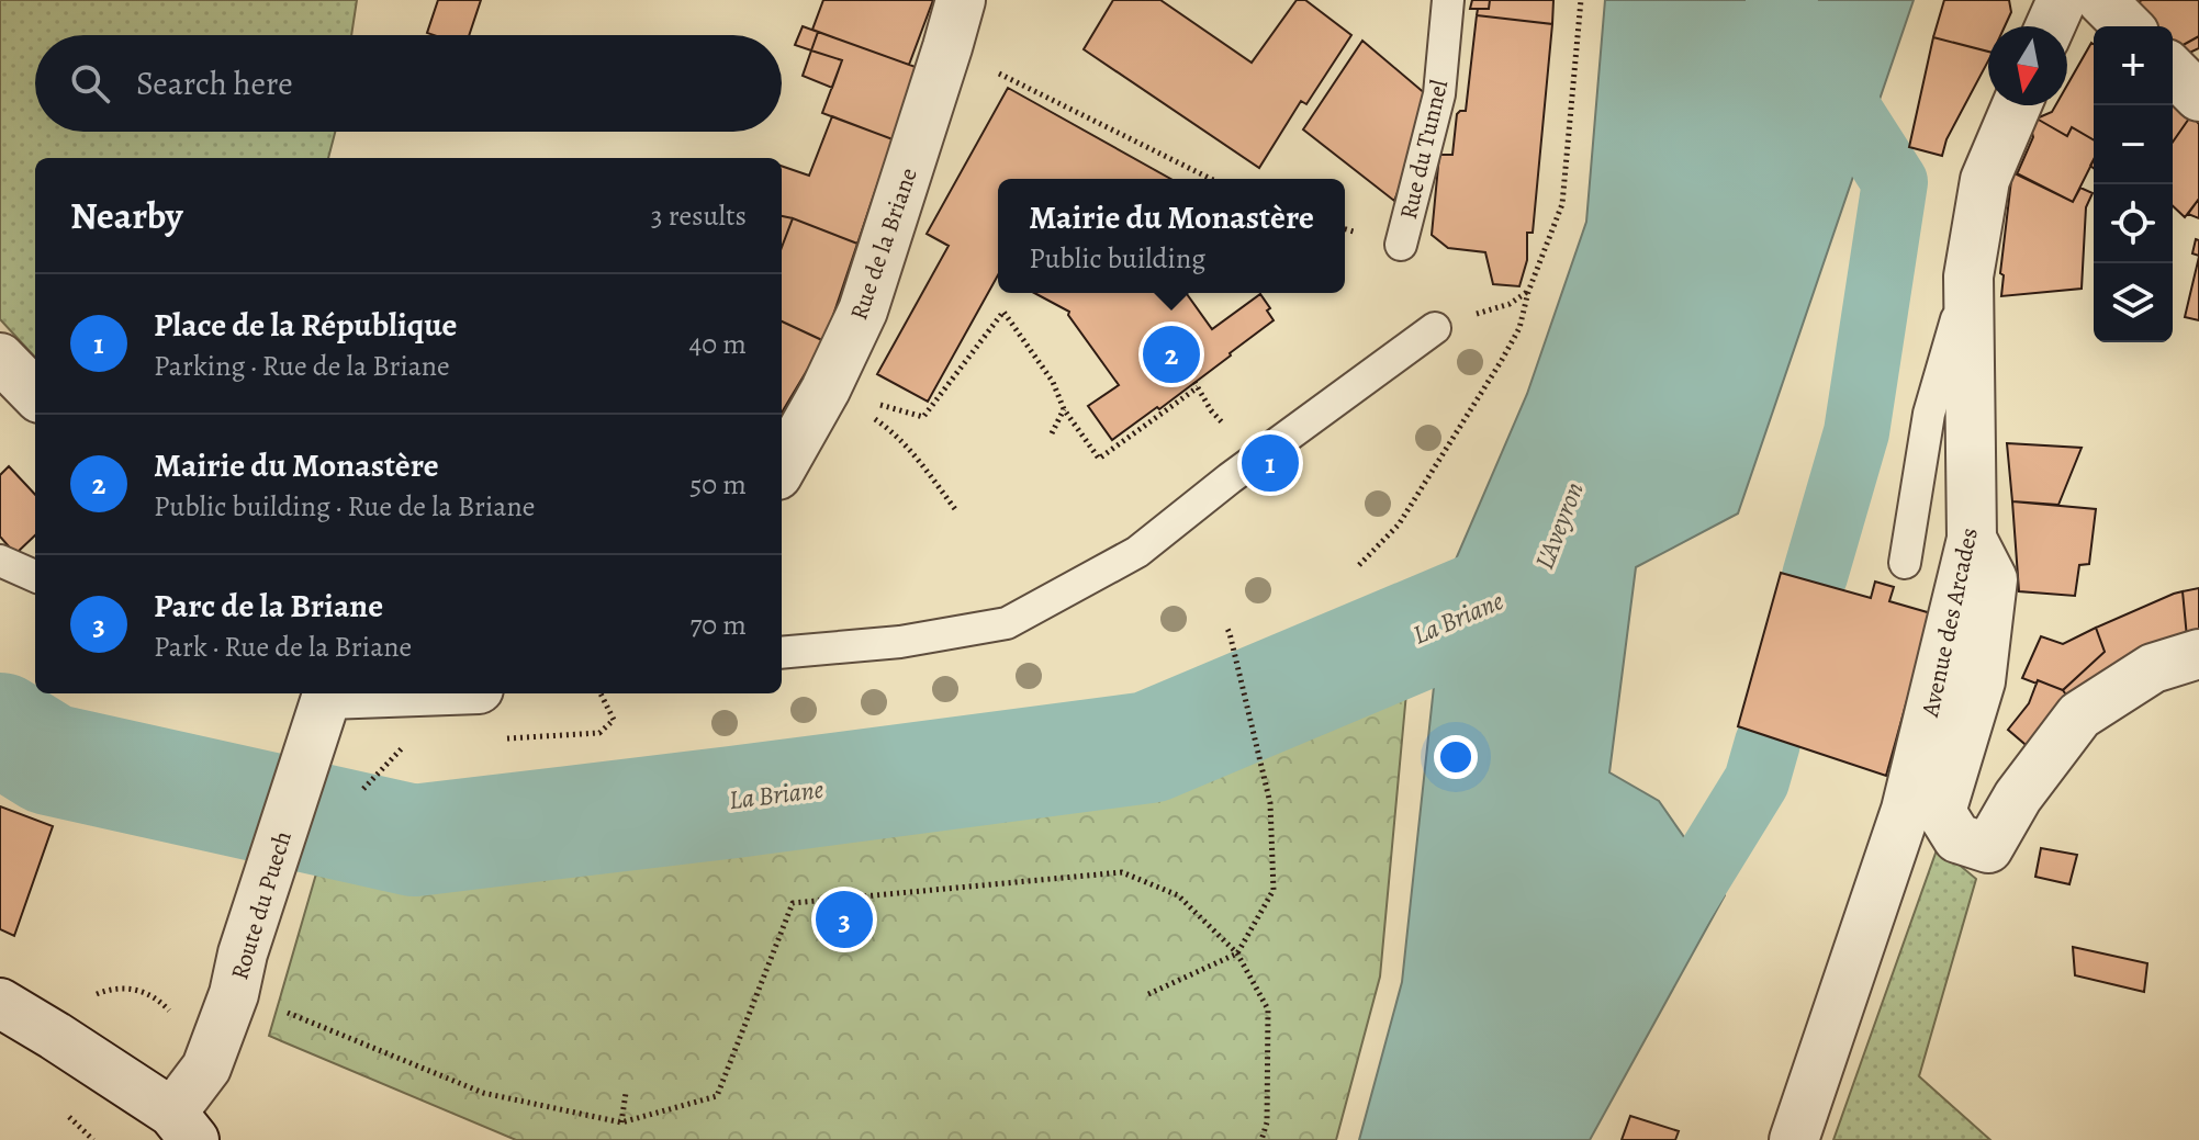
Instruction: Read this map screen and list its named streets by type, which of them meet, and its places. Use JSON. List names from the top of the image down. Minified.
{"streets":{"street":["Rue de la Briane","Avenue des Arcades","Route du Puech"],"lane":["Rue du Tunnel"]},"water":["L'Aveyron","La Briane"],"north":"bottom","page":{"map_buttons":["+","−"],"search":"Search here","heading":["Nearby","3 results"],"popup":["Mairie du Monastère","Public building"],"list":[{"mark":"1","name":"Place de la République","note":"Parking · Rue de la Briane","value":"40 m"},{"mark":"2","name":"Mairie du Monastère","note":"Public building · Rue de la Briane","value":"50 m"},{"mark":"3","name":"Parc de la Briane","note":"Park · Rue de la Briane","value":"70 m"}],"pins":["2","1","3"]}}
